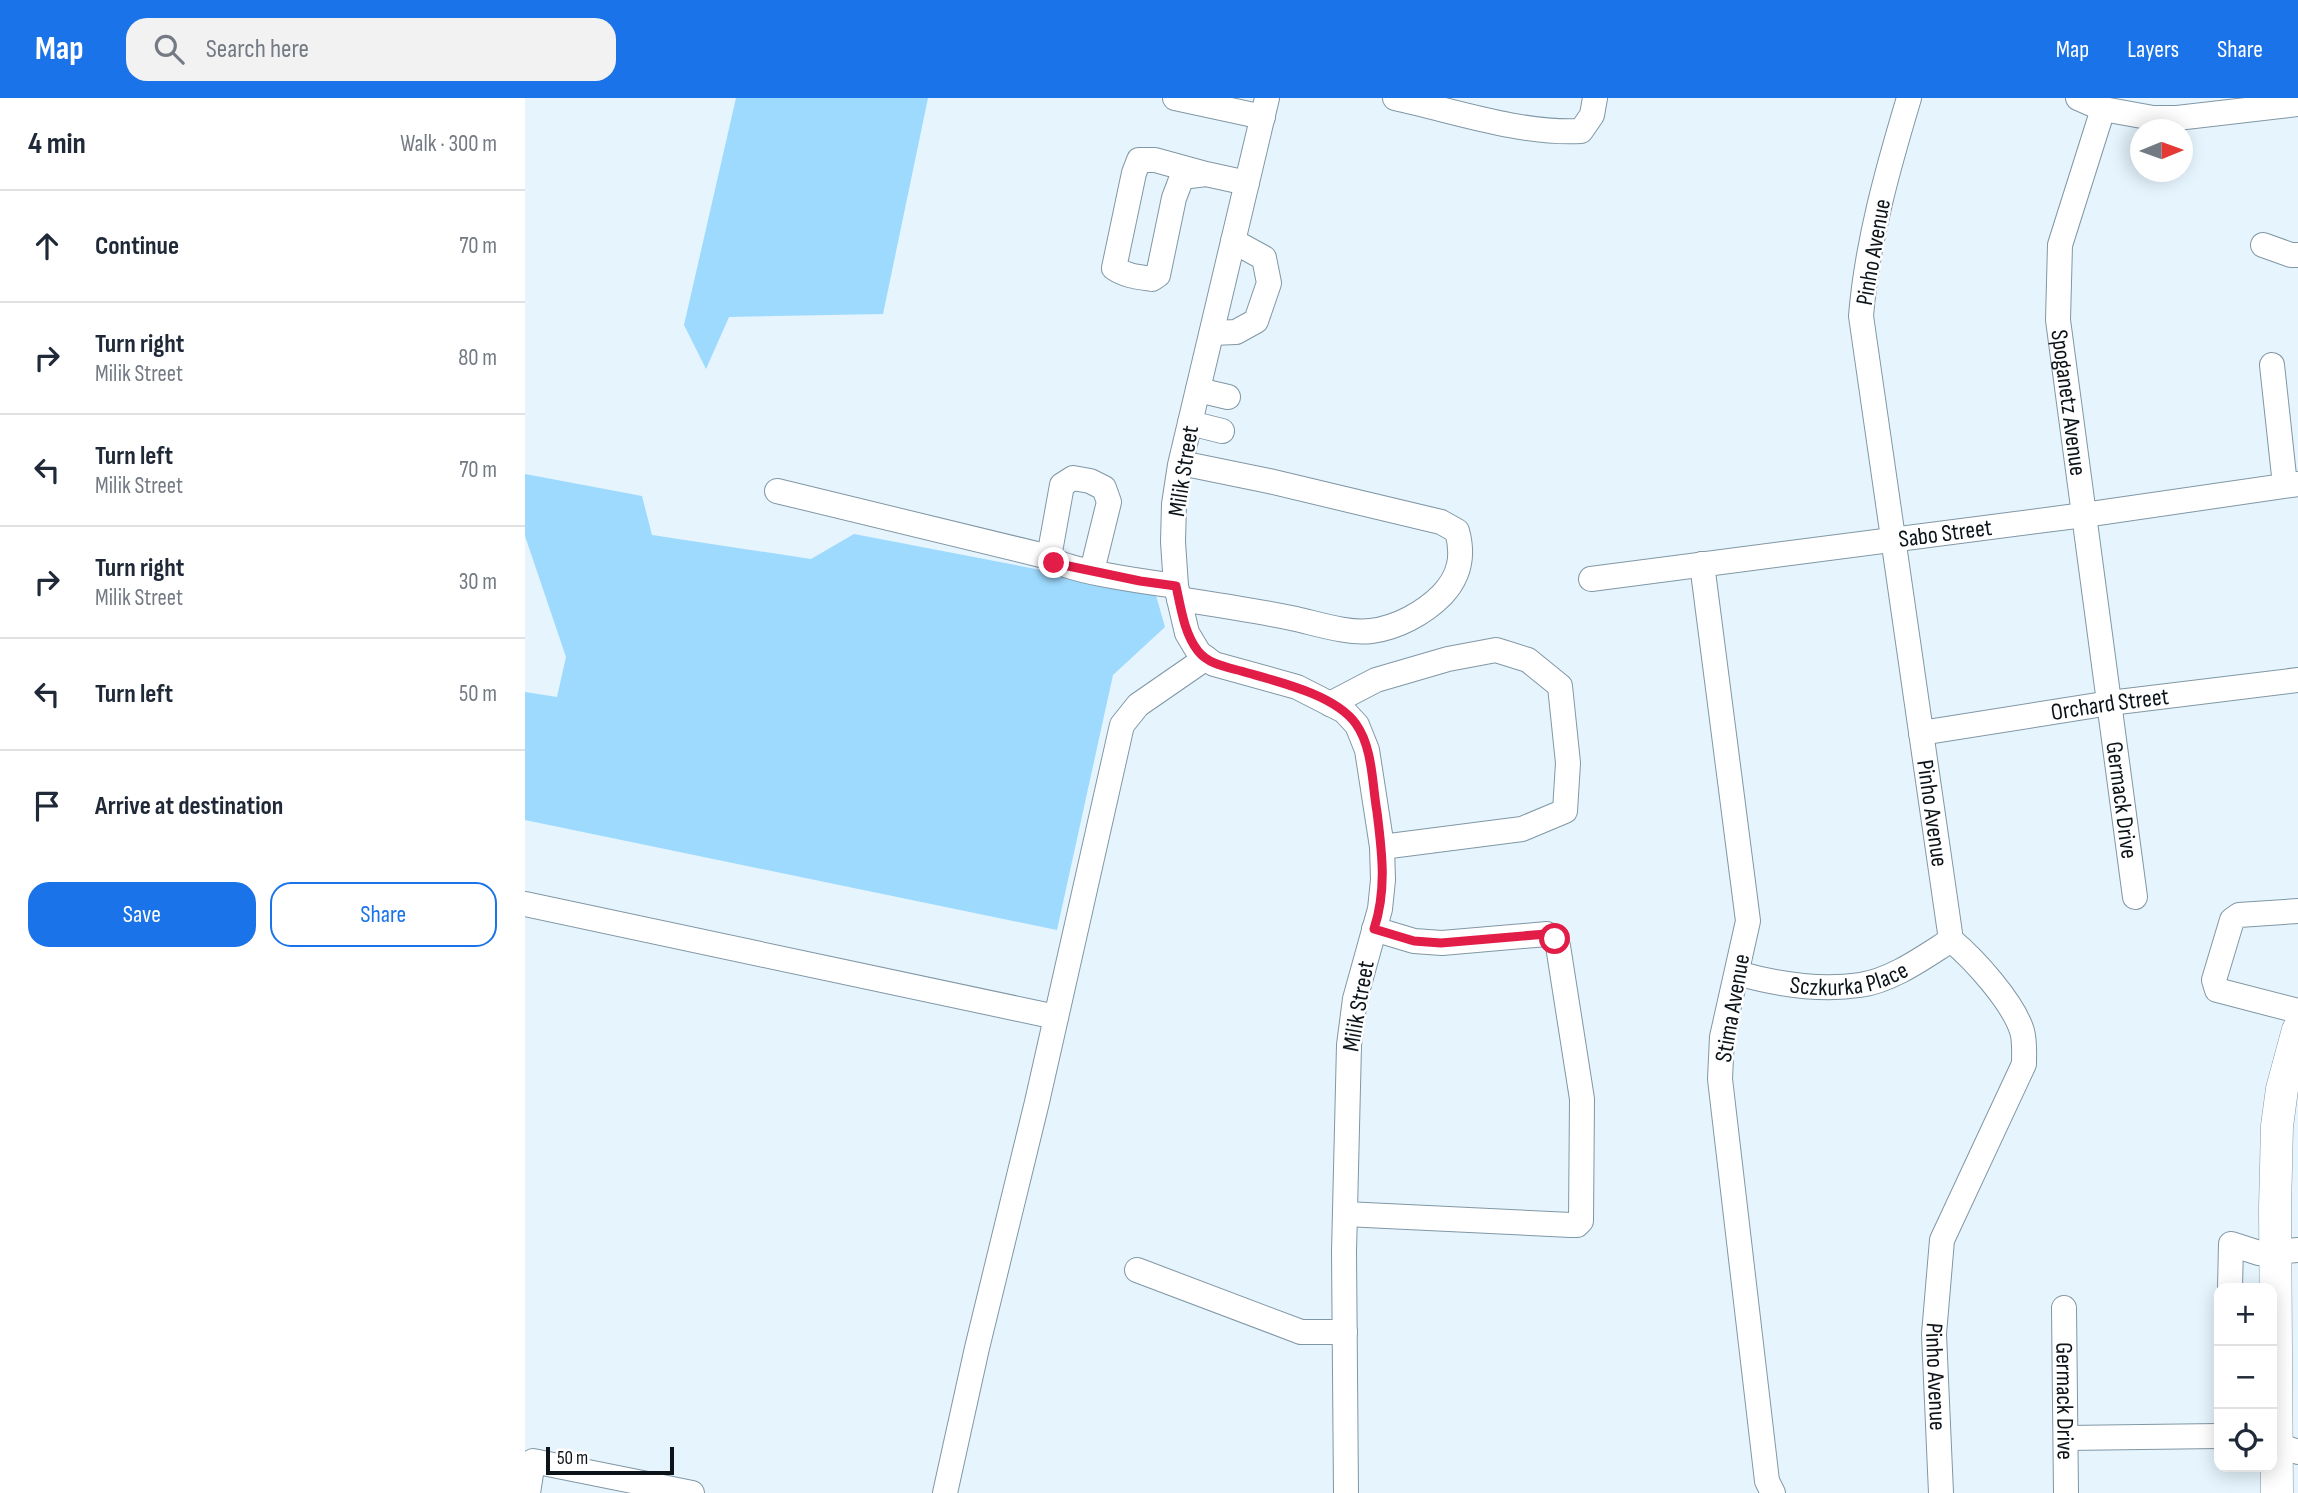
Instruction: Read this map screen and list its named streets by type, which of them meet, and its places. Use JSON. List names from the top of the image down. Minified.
{"streets":{"street":["Pinho Avenue","Spoganetz Avenue","Milik Street","Sabo Street","Orchard Street","Germack Drive","Sczkurka Place","Stima Avenue"]},"crossings":[["Pinho Avenue","Sabo Street"],["Pinho Avenue","Orchard Street"],["Pinho Avenue","Sczkurka Place"],["Spoganetz Avenue","Sabo Street"],["Spoganetz Avenue","Orchard Street"],["Spoganetz Avenue","Germack Drive"],["Sabo Street","Stima Avenue"],["Orchard Street","Germack Drive"],["Sczkurka Place","Stima Avenue"]],"scale_bar":"50 m","north":"right","page":{"header":"Map","search":"Search here","nav":["Map","Layers","Share"],"heading":["4 min","Walk · 300 m"],"list":[["Continue","70 m"],["Turn right","Milik Street","80 m"],["Turn left","Milik Street","70 m"],["Turn right","Milik Street","30 m"],["Turn left","50 m"],"Arrive at destination"],"buttons":["Save","Share"],"map_buttons":["+","−"],"scale":"50 m"}}
